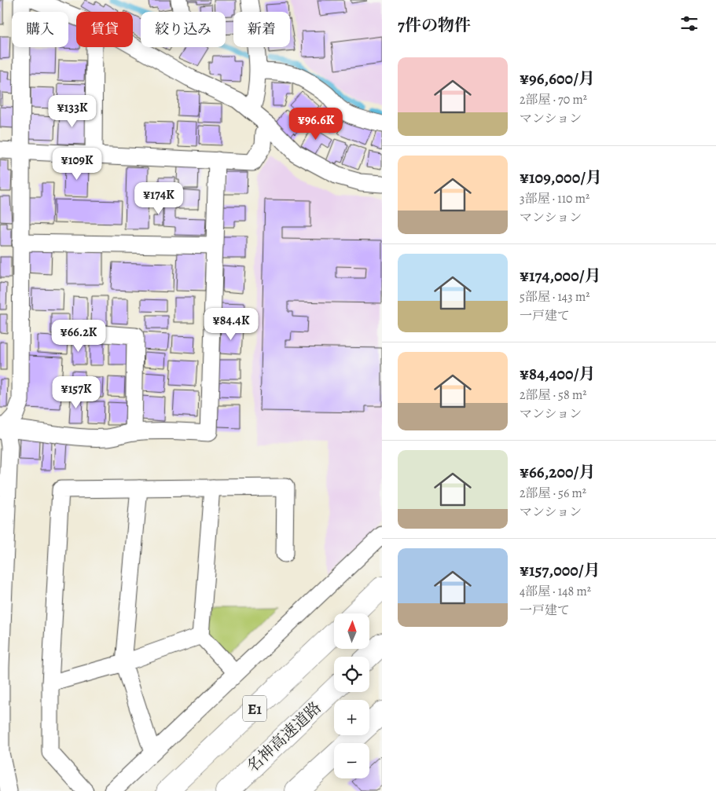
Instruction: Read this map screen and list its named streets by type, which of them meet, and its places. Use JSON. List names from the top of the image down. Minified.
{"streets":{"main road":["E1","名神高速道路"]},"north":"top","page":{"heading":"7件の物件","chip":["購入","賃貸","絞り込み","新着"],"list":[{"name":"¥96,600/月","note":"2部屋 · 70 m² · マンション"},{"name":"¥109,000/月","note":"3部屋 · 110 m² · マンション"},{"name":"¥174,000/月","note":"5部屋 · 143 m² · 一戸建て"},{"name":"¥84,400/月","note":"2部屋 · 58 m² · マンション"},{"name":"¥66,200/月","note":"2部屋 · 56 m² · マンション"},{"name":"¥157,000/月","note":"4部屋 · 148 m² · 一戸建て"}],"price":["¥133K","¥96.6K","¥109K","¥174K","¥84.4K","¥66.2K","¥157K"],"map_buttons":["+","−"]}}
